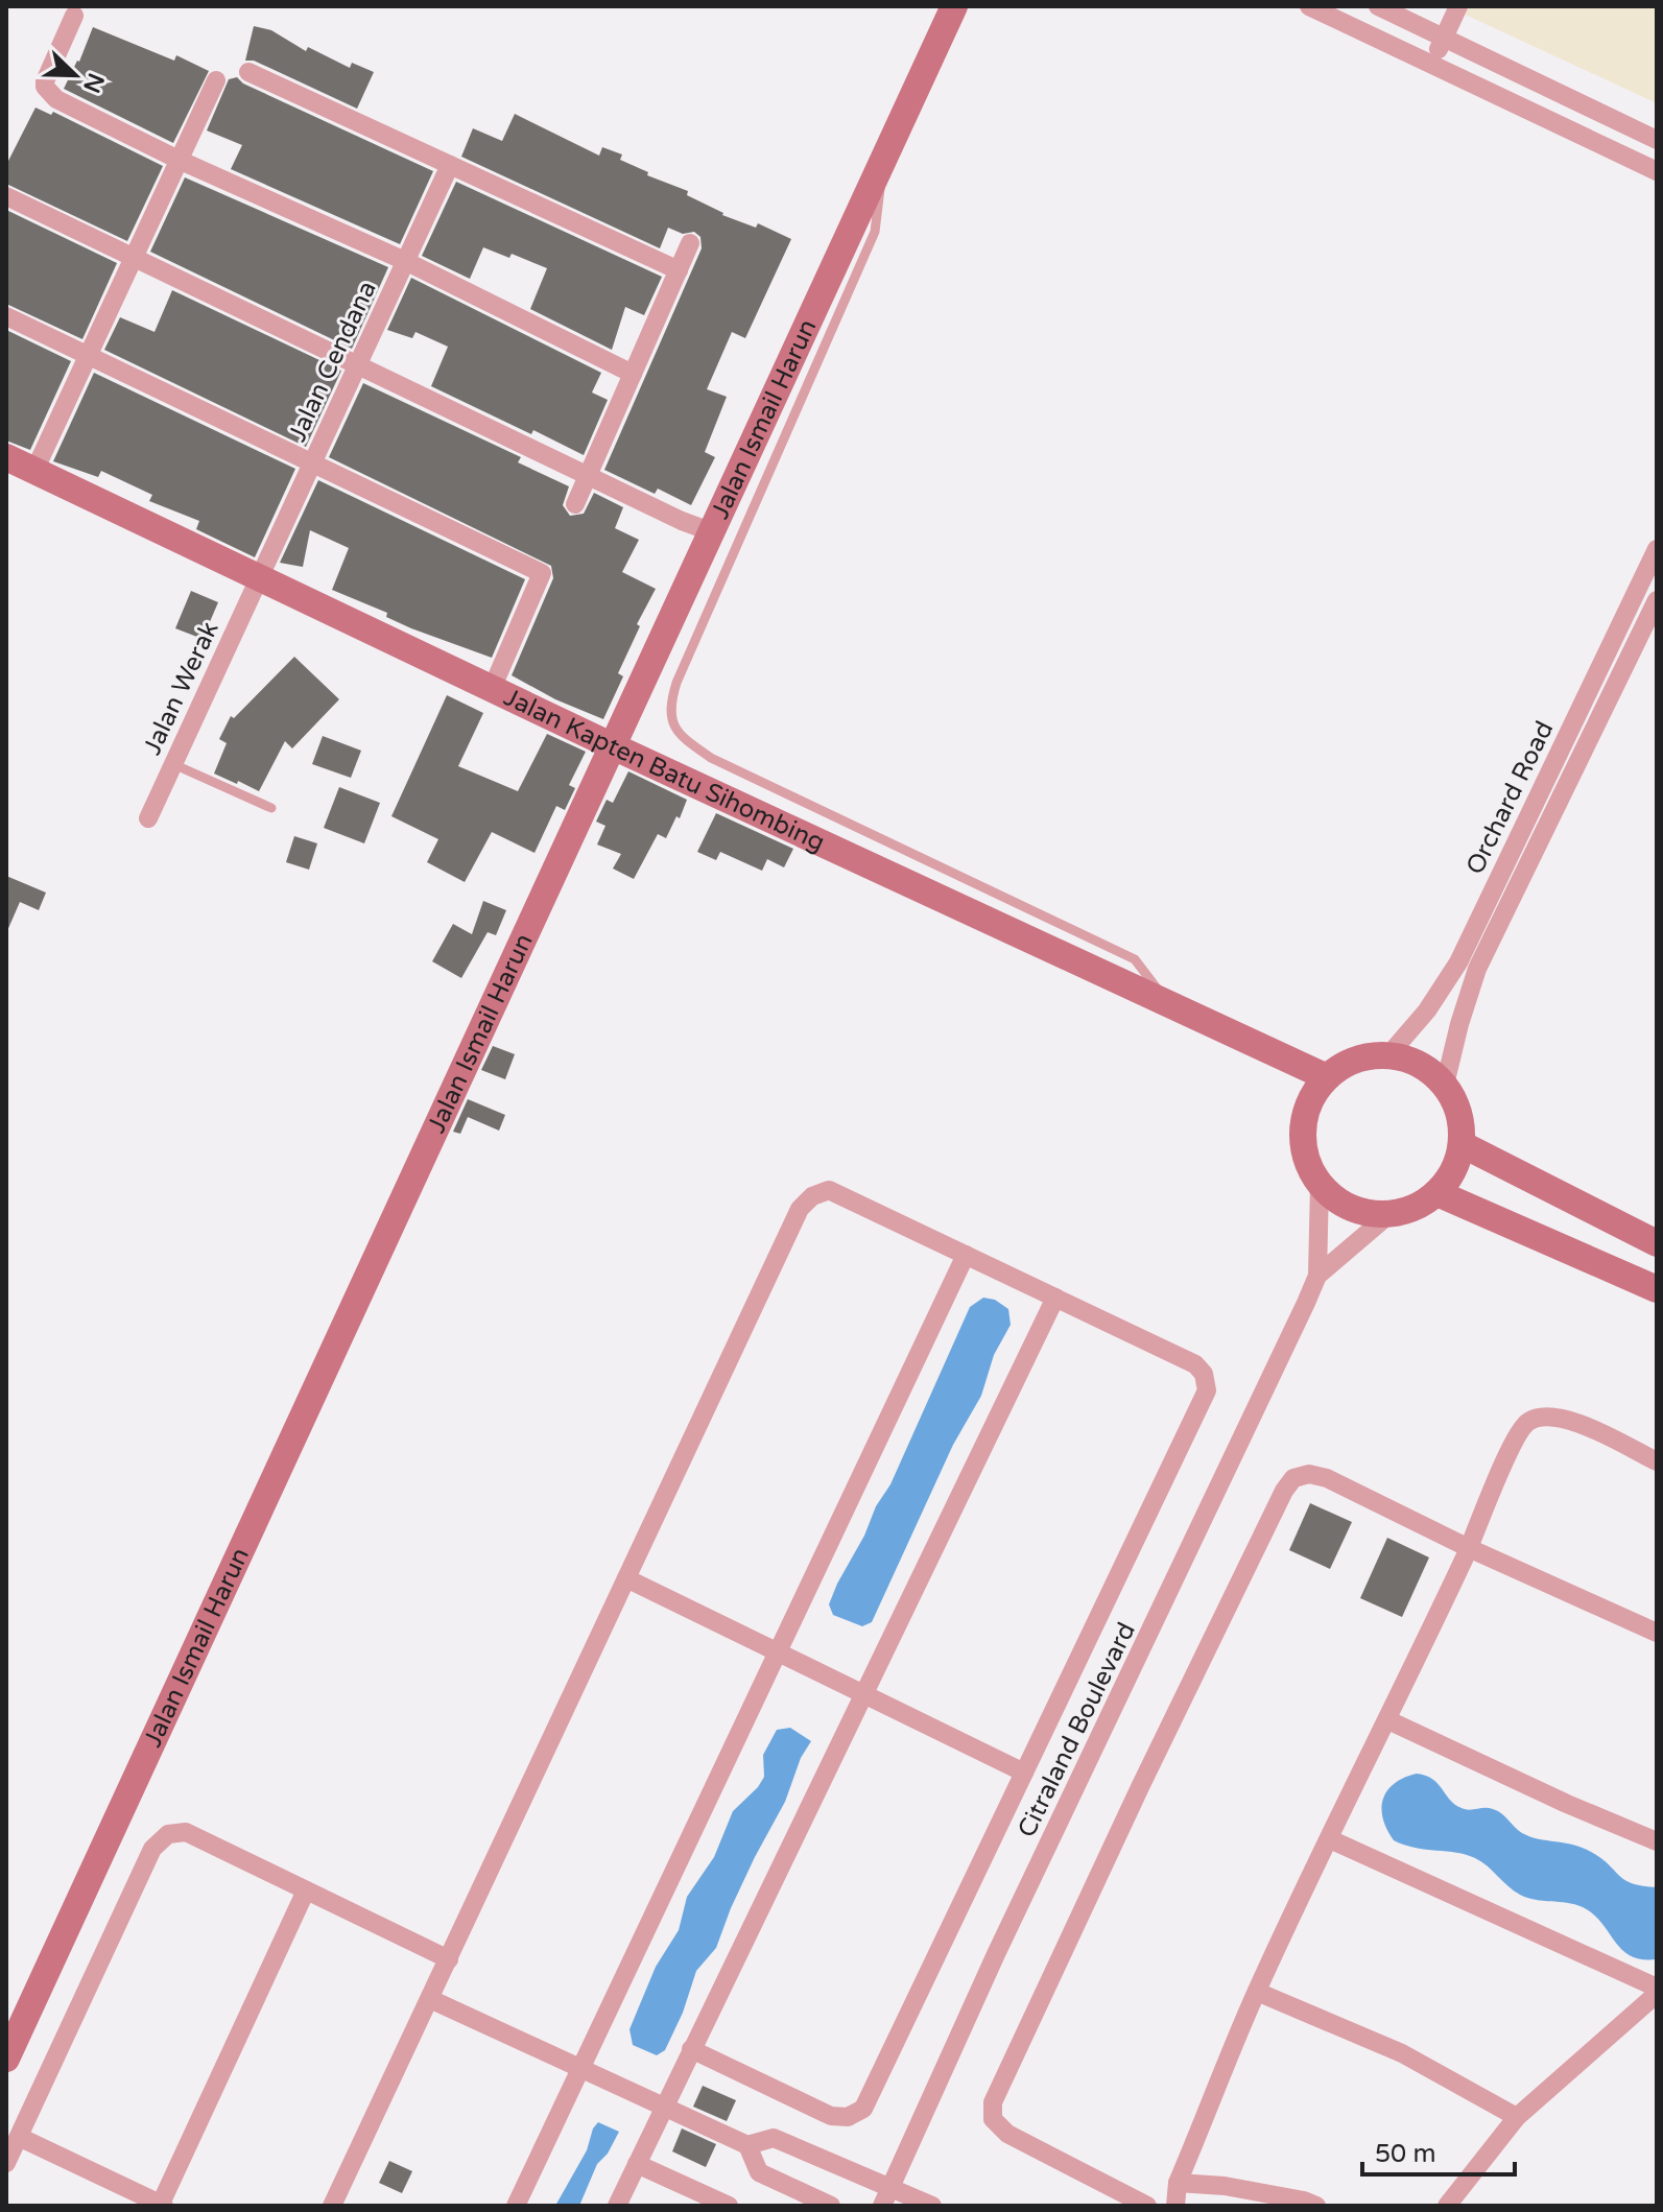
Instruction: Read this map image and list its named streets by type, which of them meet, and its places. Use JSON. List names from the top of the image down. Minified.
{"streets":{"street":["Jalan Cendana","Jalan Ismail Harun","Jalan Werak","Jalan Kapten Batu Sihombing","Orchard Road","Citraland Boulevard"]},"crossings":[["Jalan Cendana","Jalan Werak"],["Jalan Cendana","Jalan Kapten Batu Sihombing"],["Jalan Ismail Harun","Jalan Kapten Batu Sihombing"],["Jalan Werak","Jalan Kapten Batu Sihombing"],["Jalan Kapten Batu Sihombing","Orchard Road"],["Jalan Kapten Batu Sihombing","Citraland Boulevard"],["Orchard Road","Citraland Boulevard"]],"scale_bar":"50 m","north":"bottom right"}
